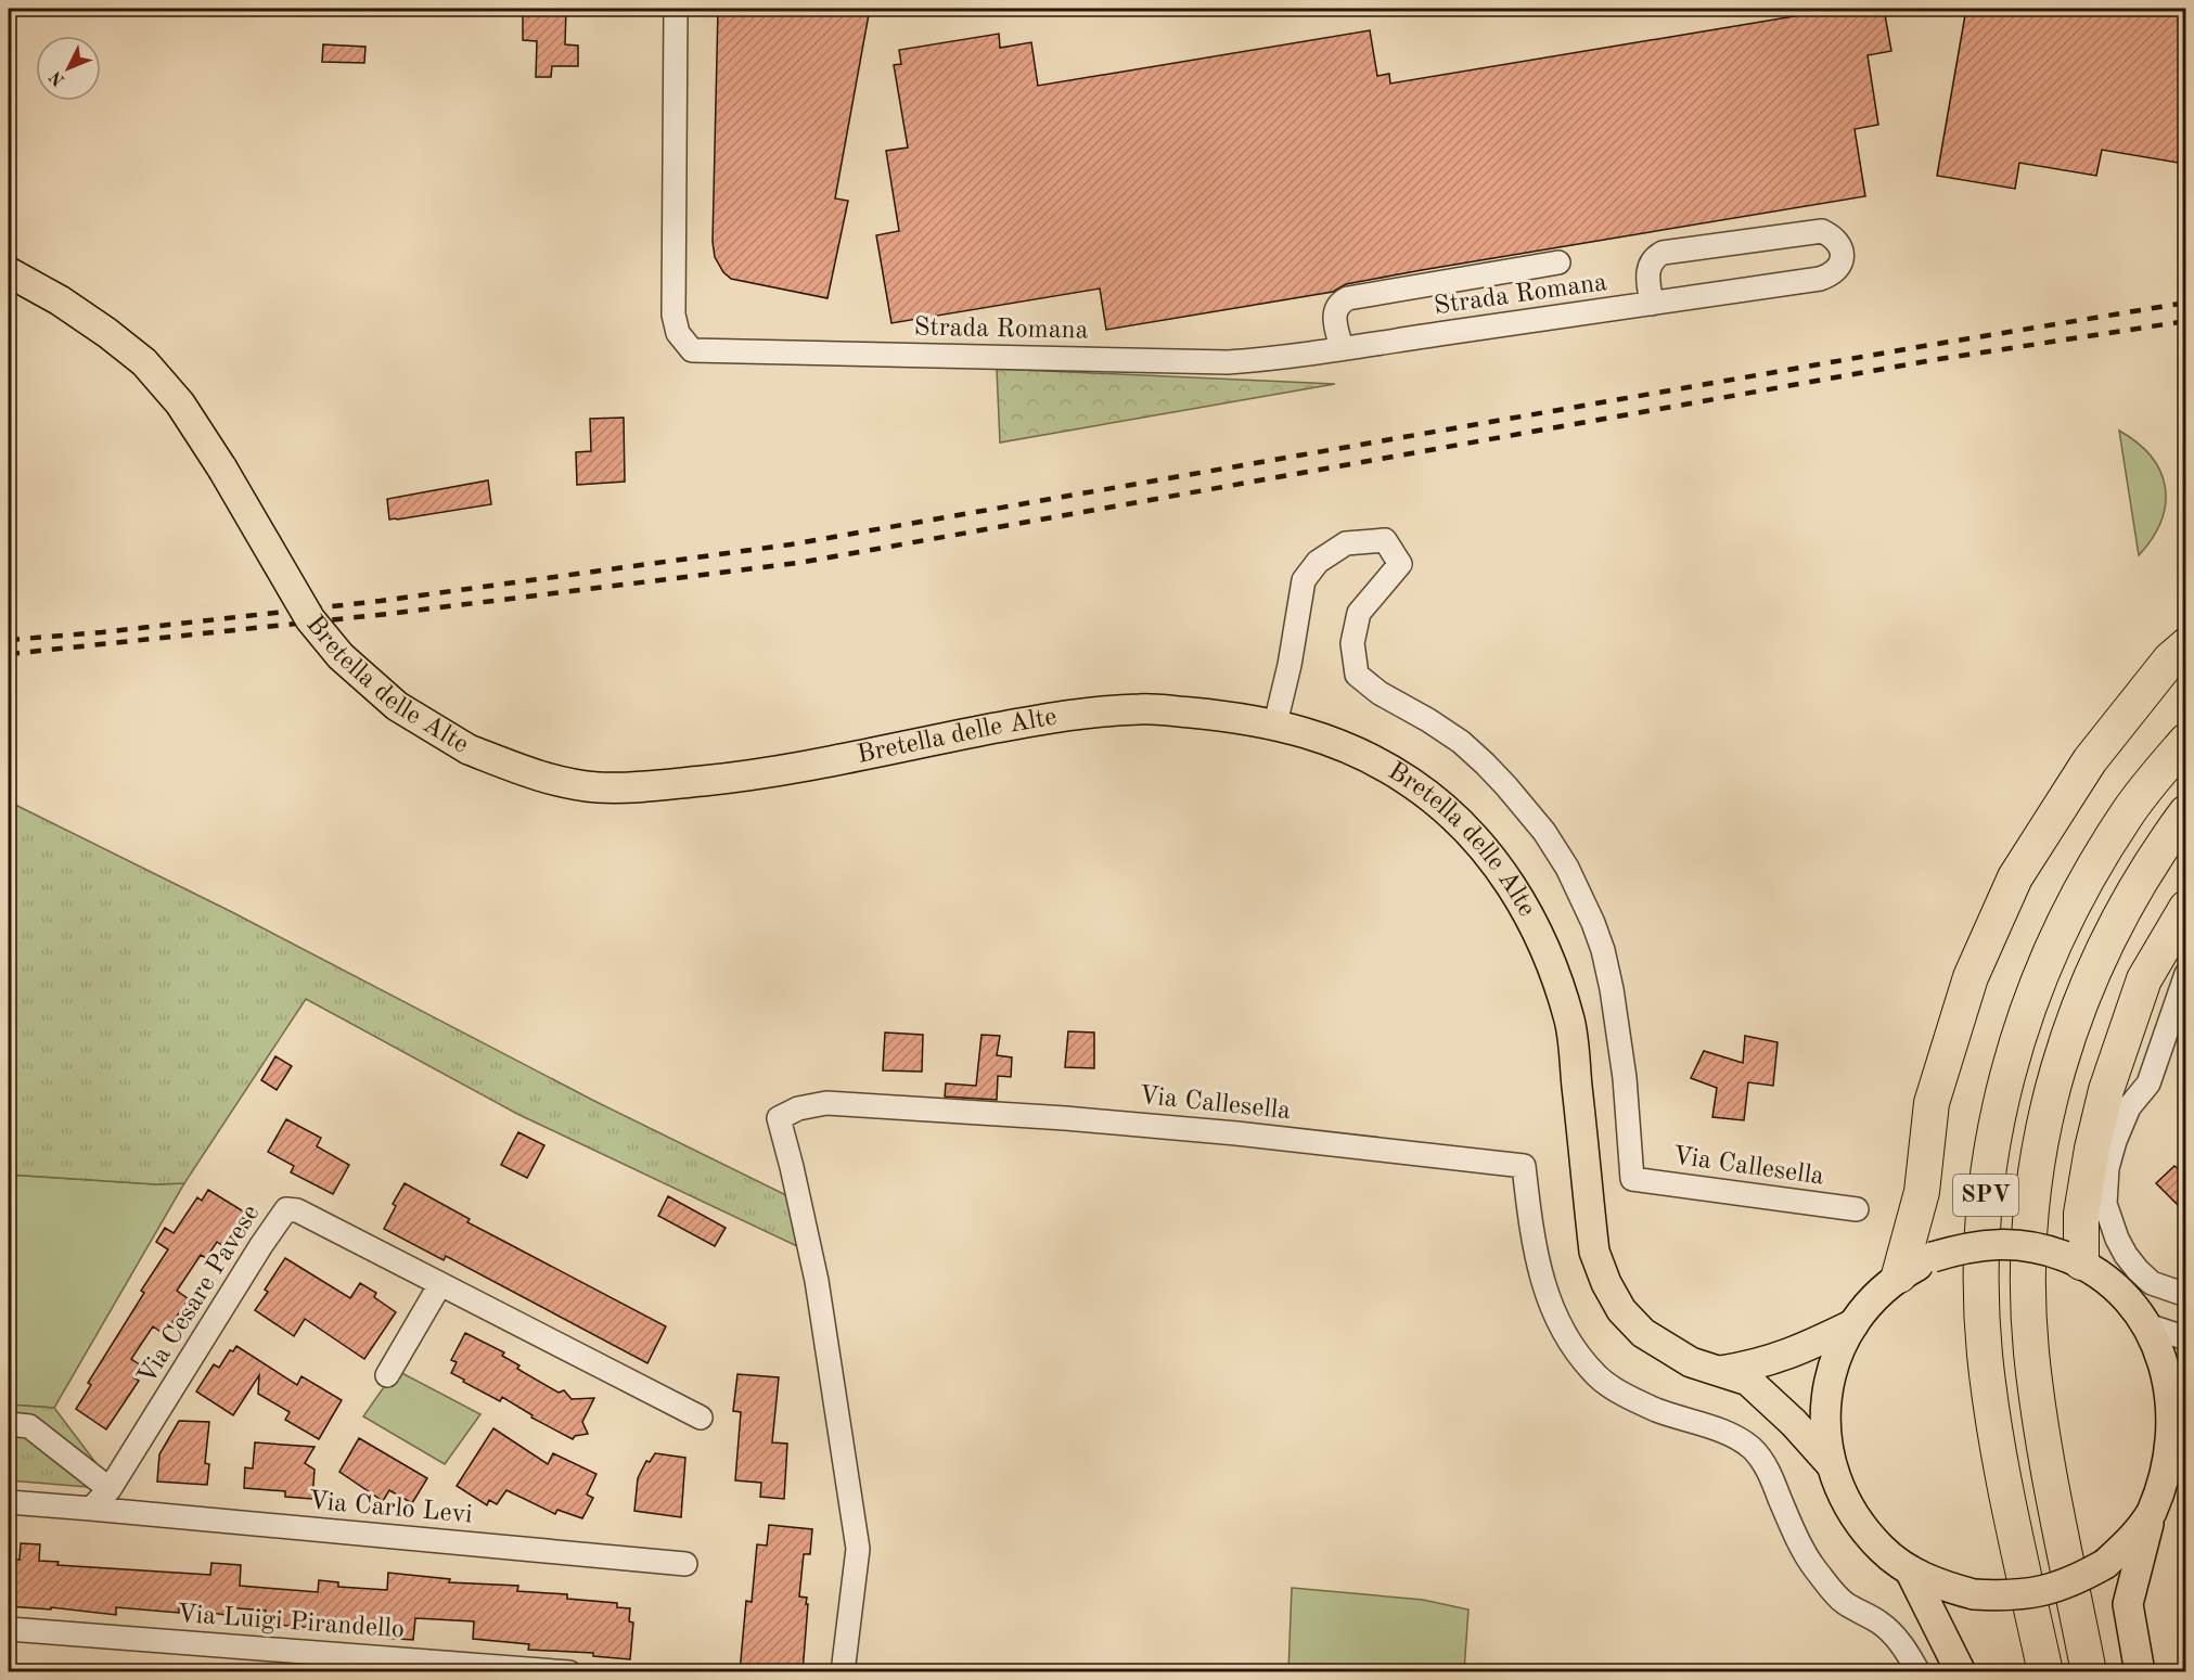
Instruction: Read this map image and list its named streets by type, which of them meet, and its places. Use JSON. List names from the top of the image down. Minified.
{"streets":{"highway":["SPV"],"main road":["Bretella delle Alte"],"street":["Strada Romana","Via Callesella","Via Cesare Pavese","Via Carlo Levi","Via Luigi Pirandello"]},"crossings":[["Bretella delle Alte","Via Callesella"]],"north":"bottom left"}
